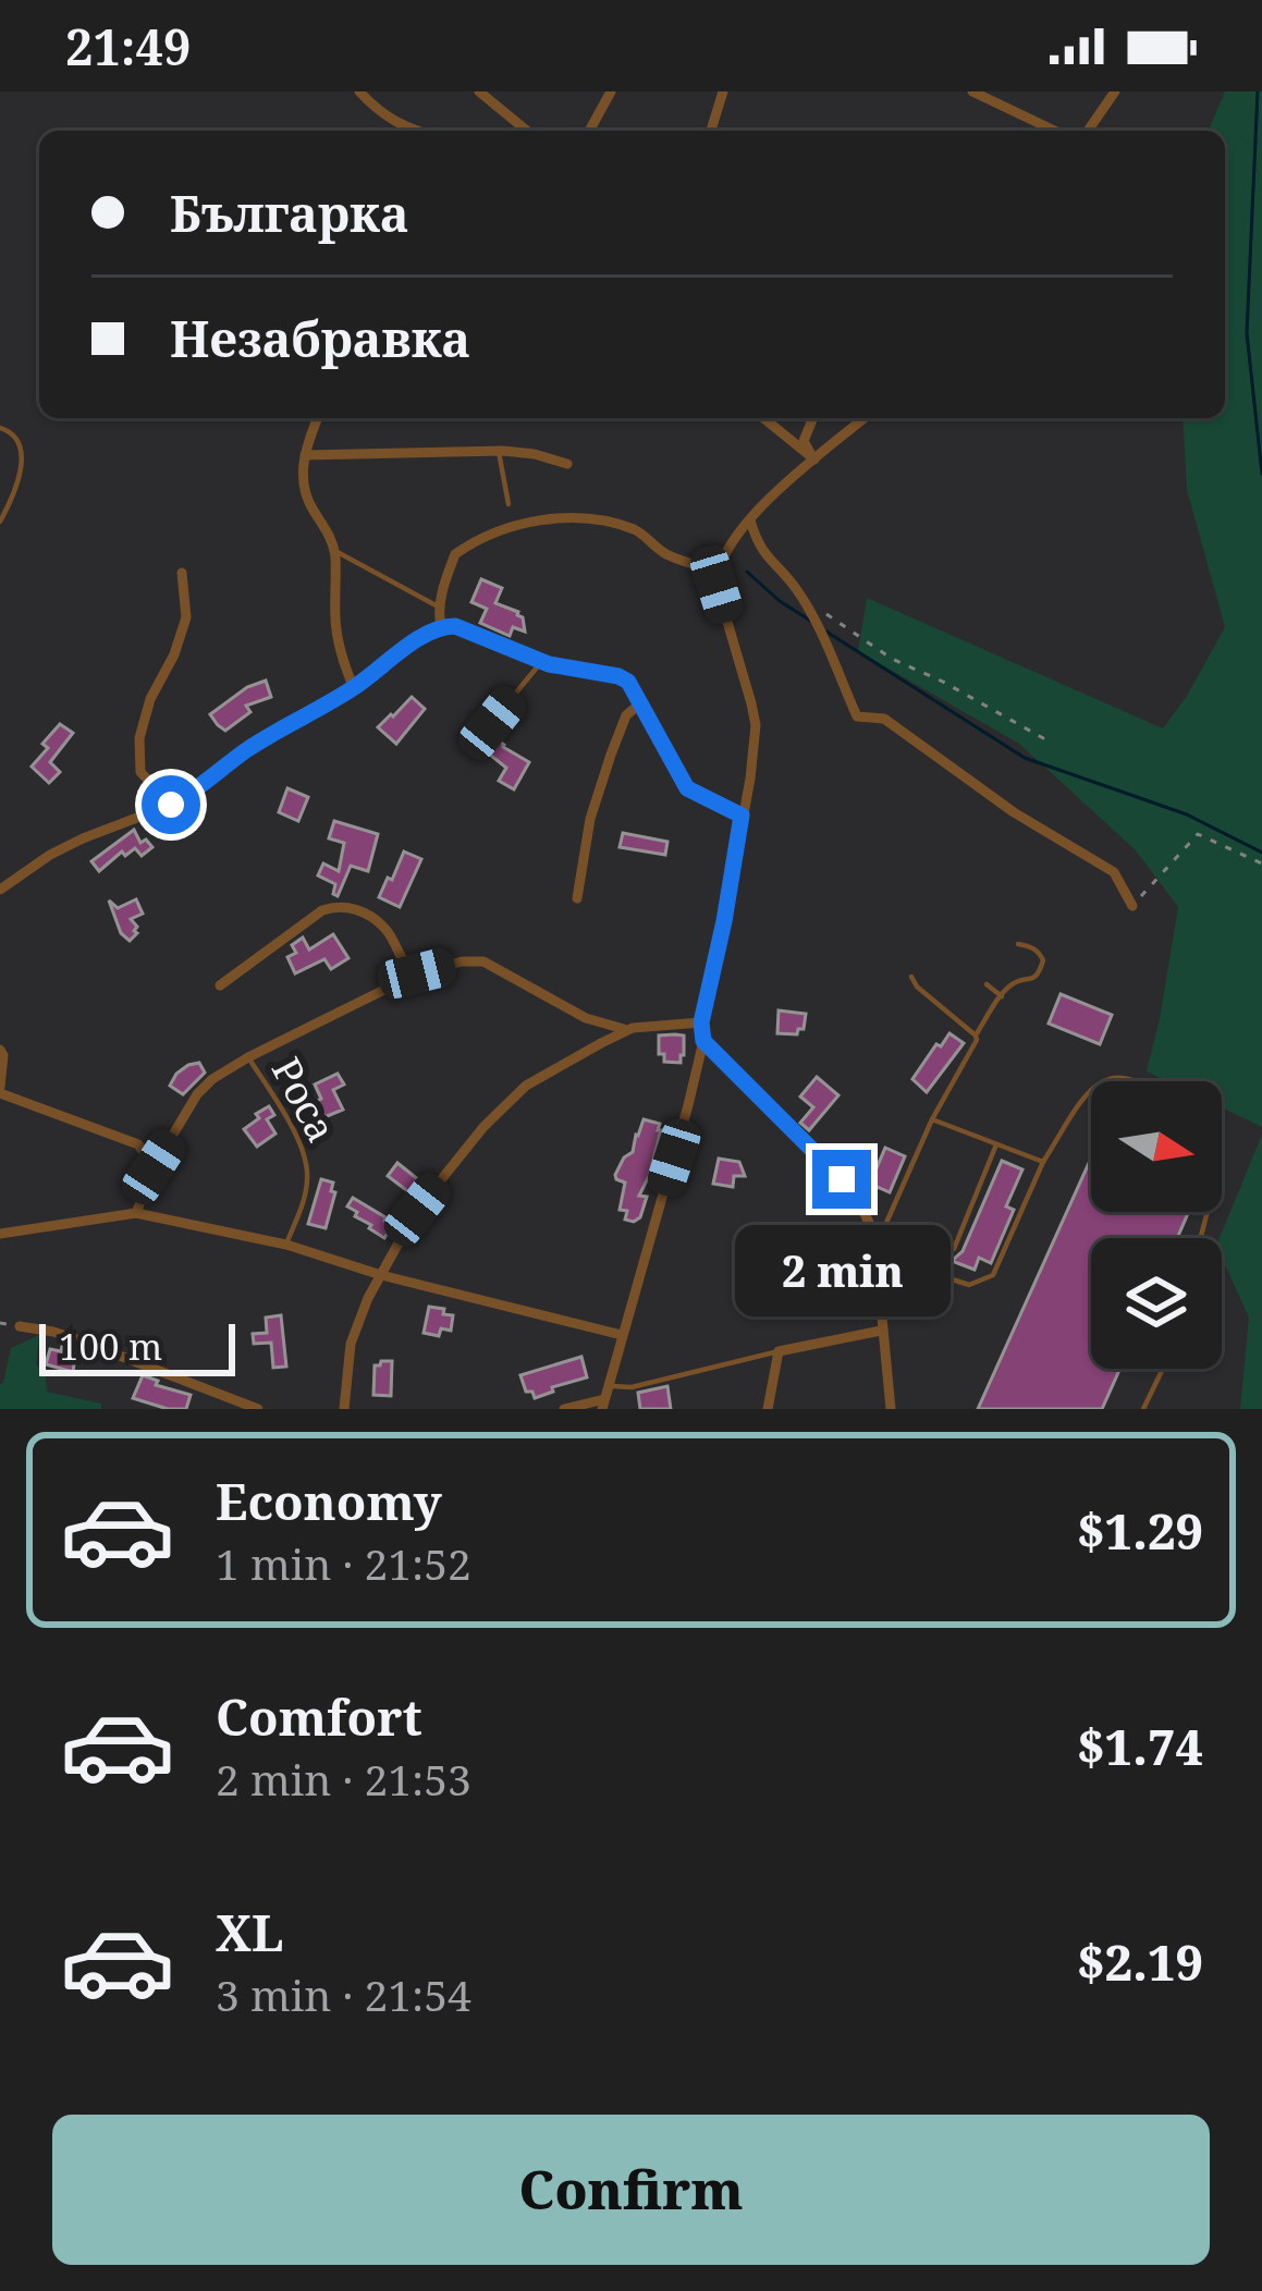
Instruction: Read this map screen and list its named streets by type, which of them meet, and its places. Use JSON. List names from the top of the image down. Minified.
{"streets":{"lane":["Роса"]},"scale_bar":"100 m","north":"right","page":{"status":"21:49","banner":["Българка","Незабравка"],"bubble":"2 min","scale":"100 m","list":[{"name":"Economy","note":"1 min · 21:52","value":"$1.29"},{"name":"Comfort","note":"2 min · 21:53","value":"$1.74"},{"name":"XL","note":"3 min · 21:54","value":"$2.19"}],"buttons":"Confirm"}}
